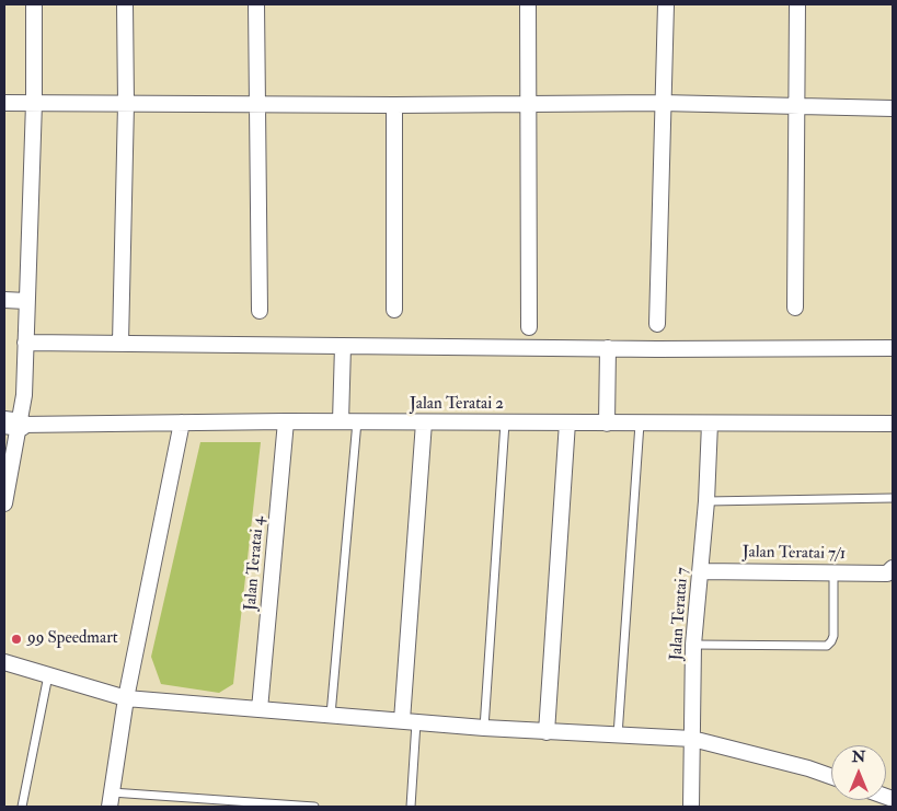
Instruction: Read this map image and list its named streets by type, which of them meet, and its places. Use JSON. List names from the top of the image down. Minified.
{"streets":{"street":["Jalan Teratai 2","Jalan Teratai 7/1","Jalan Teratai 4","Jalan Teratai 7"]},"crossings":[["Jalan Teratai 2","Jalan Teratai 4"],["Jalan Teratai 2","Jalan Teratai 7"],["Jalan Teratai 7/1","Jalan Teratai 7"]],"places":["99 Speedmart"],"north":"top"}
